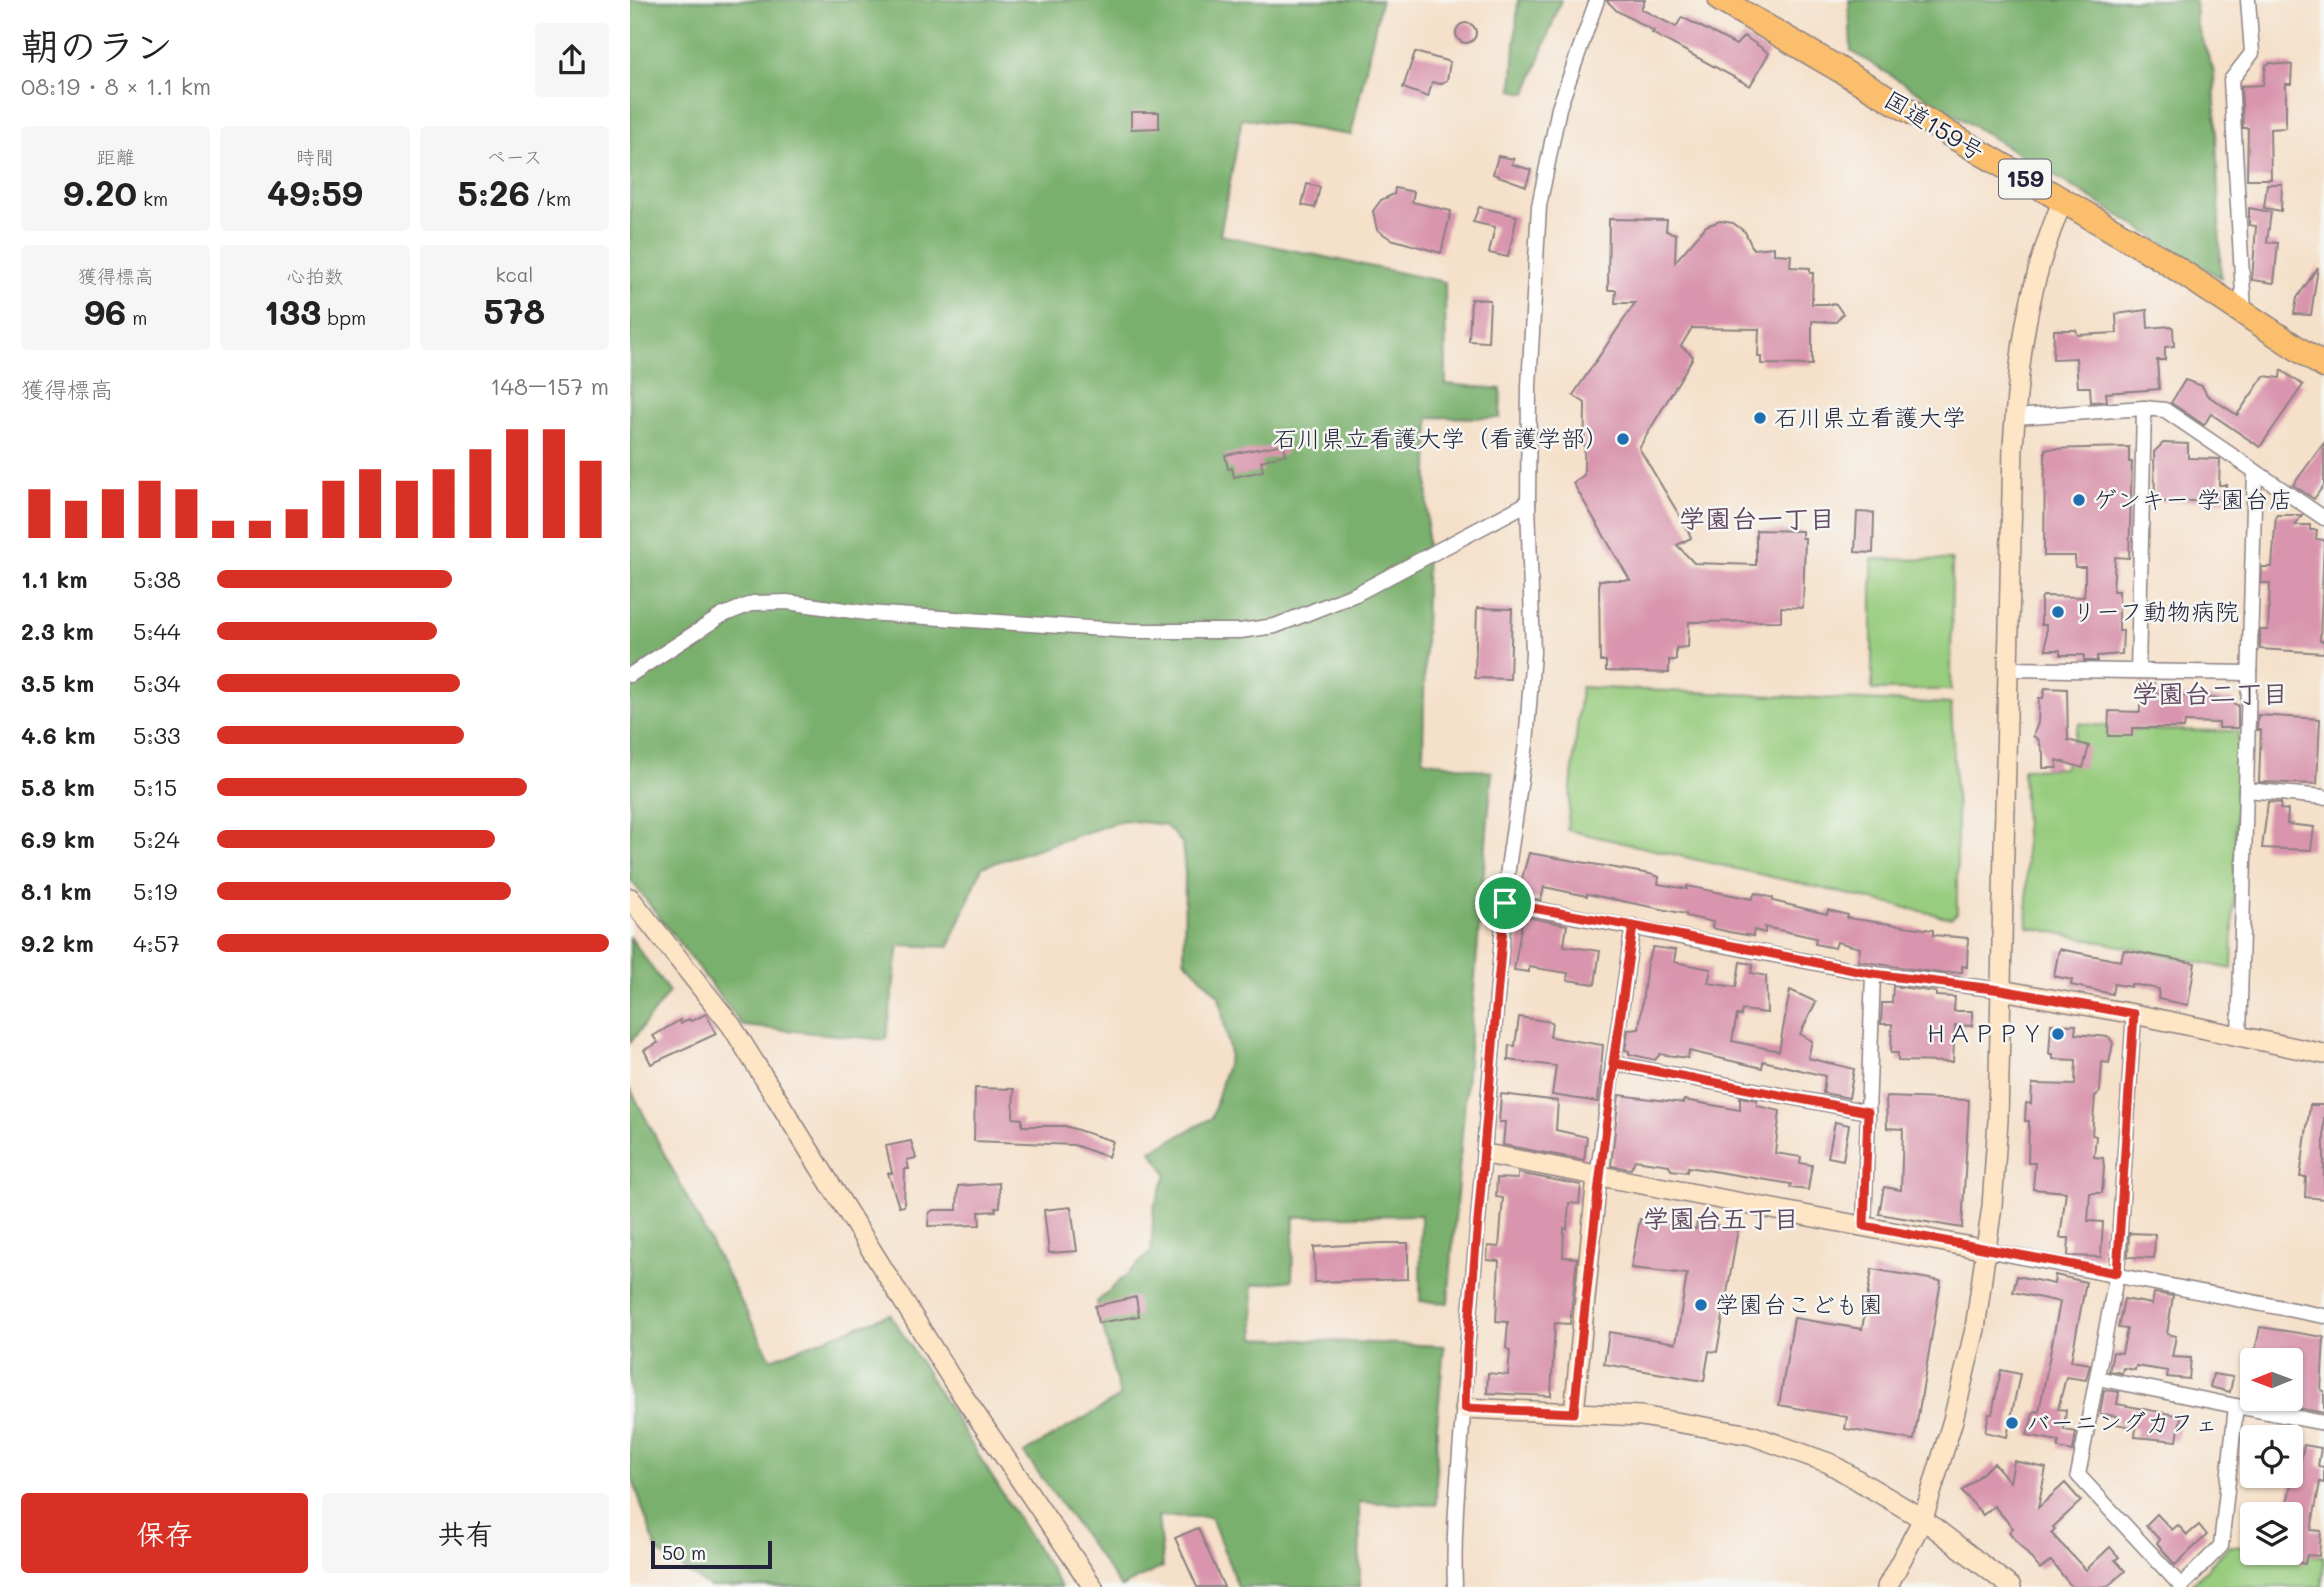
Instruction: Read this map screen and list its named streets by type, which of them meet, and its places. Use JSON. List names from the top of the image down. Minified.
{"streets":{"highway":["国道159号","159"]},"districts":["学園台一丁目","学園台二丁目","学園台五丁目"],"places":["石川県立看護大学","石川県立看護大学（看護学部）","ゲンキー 学園台店","リーフ動物病院","ＨＡＰＰＹ","学園台こども園","バーニングカフェ"],"scale_bar":"50 m","north":"left","page":{"heading":["朝のラン","08:19 · 8 × 1.1 km"],"stats":[["距離","9.20 km"],["時間","49:59"],["ペース","5:26 /km"],["獲得標高","96 m"],["心拍数","133 bpm"],["kcal","578"]],"chart":["獲得標高","148–157 m"],"list":[{"name":"1.1 km","note":"5:38"},{"name":"2.3 km","note":"5:44"},{"name":"3.5 km","note":"5:34"},{"name":"4.6 km","note":"5:33"},{"name":"5.8 km","note":"5:15"},{"name":"6.9 km","note":"5:24"},{"name":"8.1 km","note":"5:19"},{"name":"9.2 km","note":"4:57"}],"buttons":["保存","共有"],"scale":"50 m"}}
